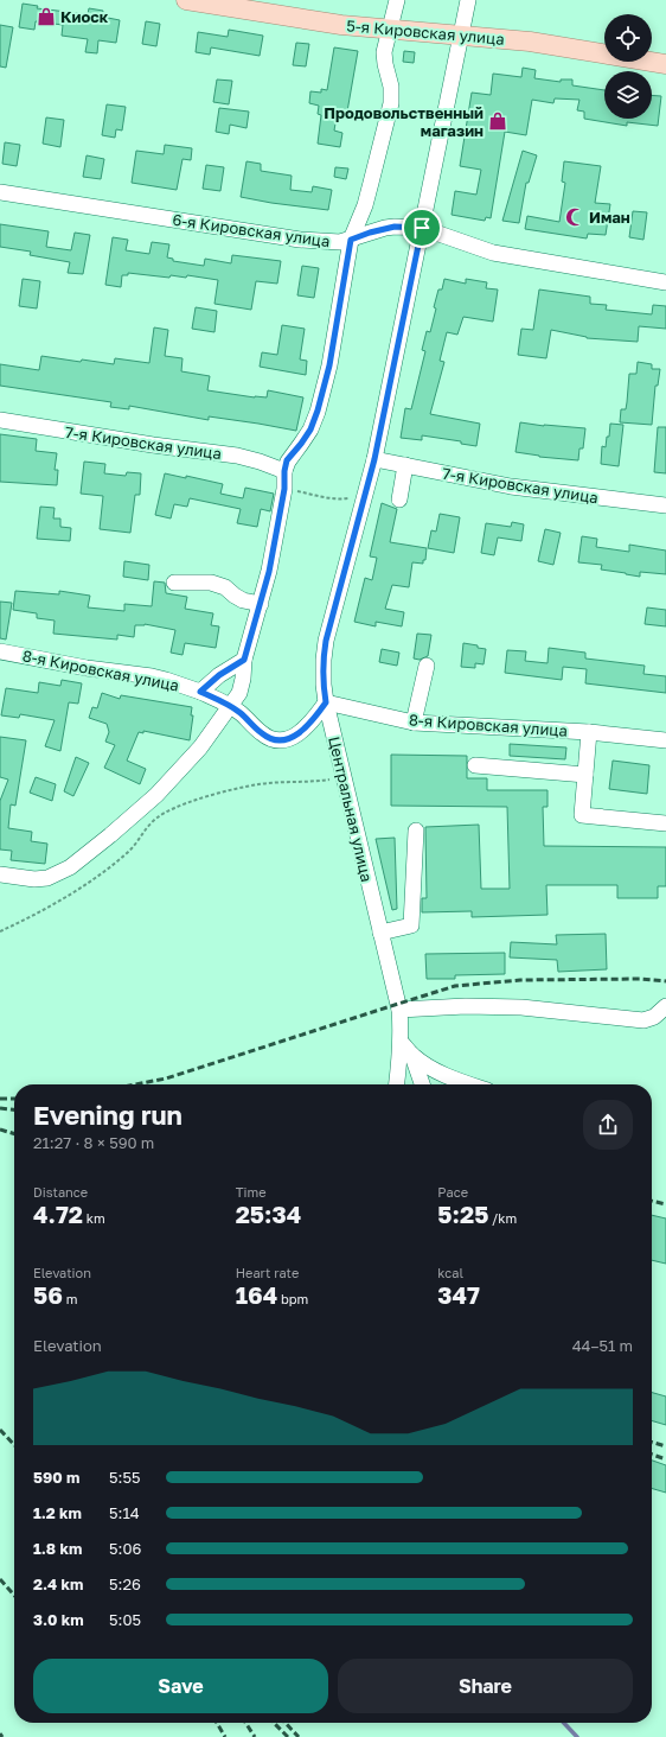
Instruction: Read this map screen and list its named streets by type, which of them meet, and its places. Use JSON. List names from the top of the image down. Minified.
{"streets":{"main road":["5-я Кировская улица"],"street":["6-я Кировская улица","7-я Кировская улица","8-я Кировская улица","Центральная улица"]},"crossings":[["5-я Кировская улица","Центральная улица"],["6-я Кировская улица","Центральная улица"],["7-я Кировская улица","Центральная улица"],["8-я Кировская улица","Центральная улица"]],"places":{"shop":["Киоск","Продовольственный магазин"],"mosque":["Иман"]},"page":{"heading":["Evening run","21:27 · 8 × 590 m"],"stats":[["Distance","4.72 km"],["Time","25:34"],["Pace","5:25 /km"],["Elevation","56 m"],["Heart rate","164 bpm"],["kcal","347"]],"chart":["Elevation","44–51 m"],"list":[{"name":"590 m","note":"5:55"},{"name":"1.2 km","note":"5:14"},{"name":"1.8 km","note":"5:06"},{"name":"2.4 km","note":"5:26"},{"name":"3.0 km","note":"5:05"}],"buttons":["Save","Share"]}}
